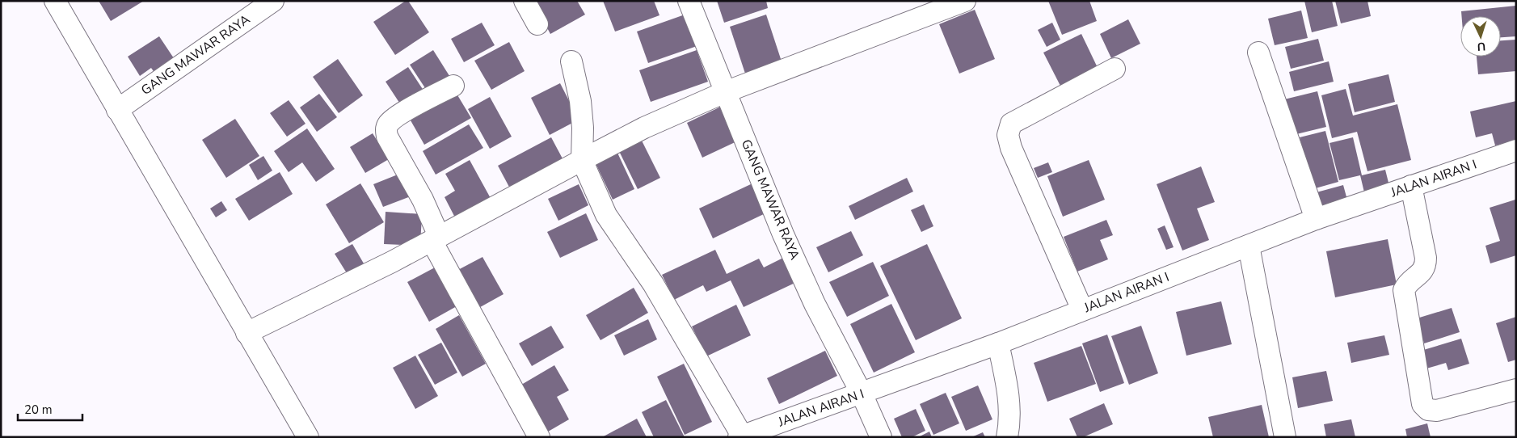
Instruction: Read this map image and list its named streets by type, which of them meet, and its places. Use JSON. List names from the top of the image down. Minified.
{"streets":{"street":["GANG MAWAR RAYA","JALAN AIRAN I"]},"crossings":[["GANG MAWAR RAYA","JALAN AIRAN I"]],"scale_bar":"20 m","north":"bottom"}
